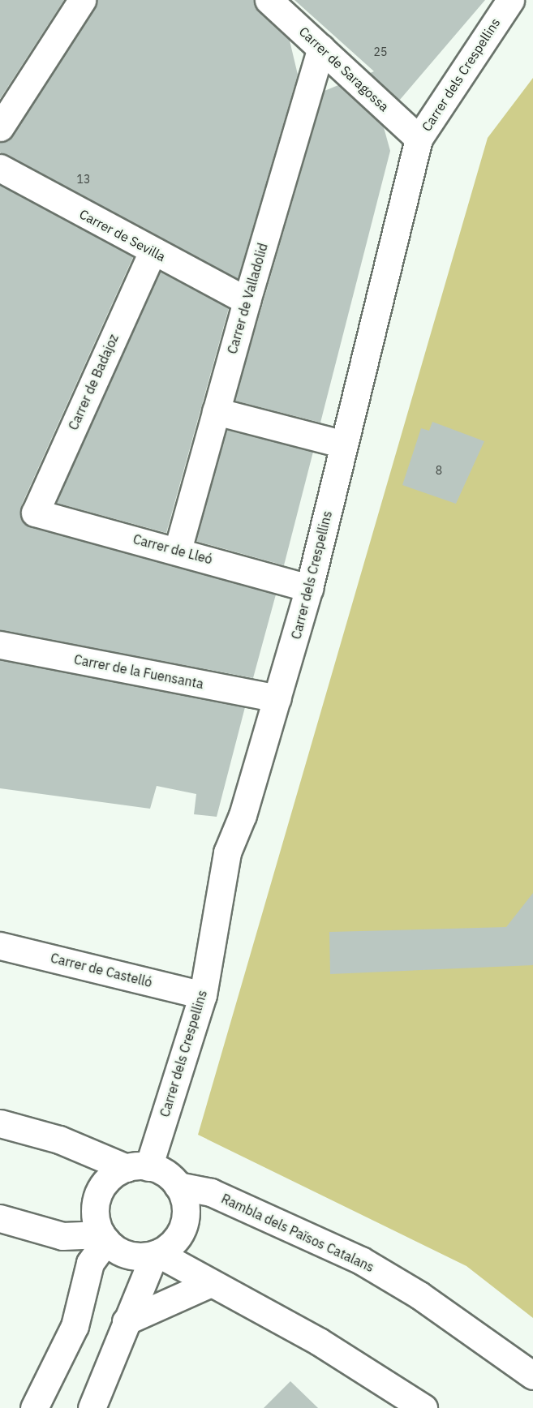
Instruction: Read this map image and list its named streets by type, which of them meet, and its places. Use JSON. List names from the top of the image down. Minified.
{"streets":{"street":["Carrer de Saragossa","Carrer dels Crespellins","Carrer de Sevilla","Carrer de Valladolid","Carrer de Badajoz","Carrer de Lleó","Carrer de la Fuensanta","Carrer de Castelló","Rambla dels Països Catalans"]},"crossings":[["Carrer de Saragossa","Carrer dels Crespellins"],["Carrer de Saragossa","Carrer de Valladolid"],["Carrer dels Crespellins","Carrer de Lleó"],["Carrer dels Crespellins","Carrer de la Fuensanta"],["Carrer dels Crespellins","Carrer de Castelló"],["Carrer dels Crespellins","Rambla dels Països Catalans"],["Carrer de Sevilla","Carrer de Valladolid"],["Carrer de Sevilla","Carrer de Badajoz"],["Carrer de Valladolid","Carrer de Lleó"],["Carrer de Badajoz","Carrer de Lleó"]],"house_numbers":["25","13","8"]}
